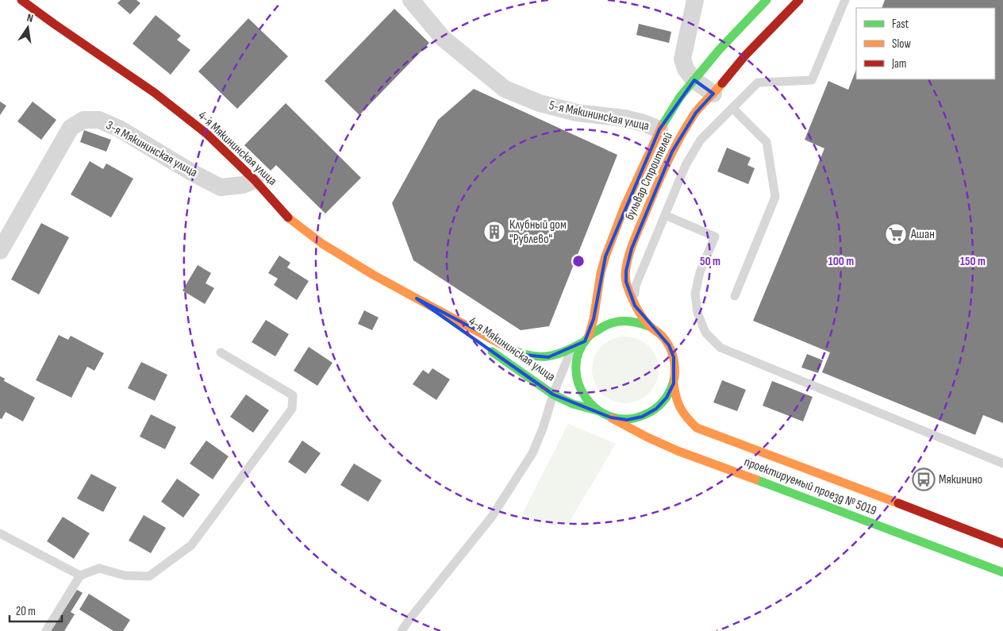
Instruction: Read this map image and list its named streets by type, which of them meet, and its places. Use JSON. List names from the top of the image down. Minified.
{"streets":{"street":["5-я Мякининская улица","4-я Мякининская улица","3-я Мякининская улица","бульвар Строителей","проектируемый проезд № 5019"]},"crossings":[["5-я Мякининская улица","бульвар Строителей"],["4-я Мякининская улица","3-я Мякининская улица"],["4-я Мякининская улица","бульвар Строителей"],["4-я Мякининская улица","проектируемый проезд № 5019"],["бульвар Строителей","проектируемый проезд № 5019"]],"places":{"building":["Клубный дом \"Рублево\""],"supermarket":["Ашан"],"bus stop":["Мякинино"]},"legend":["Fast","Slow","Jam"],"scale_bar":"20 m","north":"top","rings":["50 m","100 m","150 m"]}
